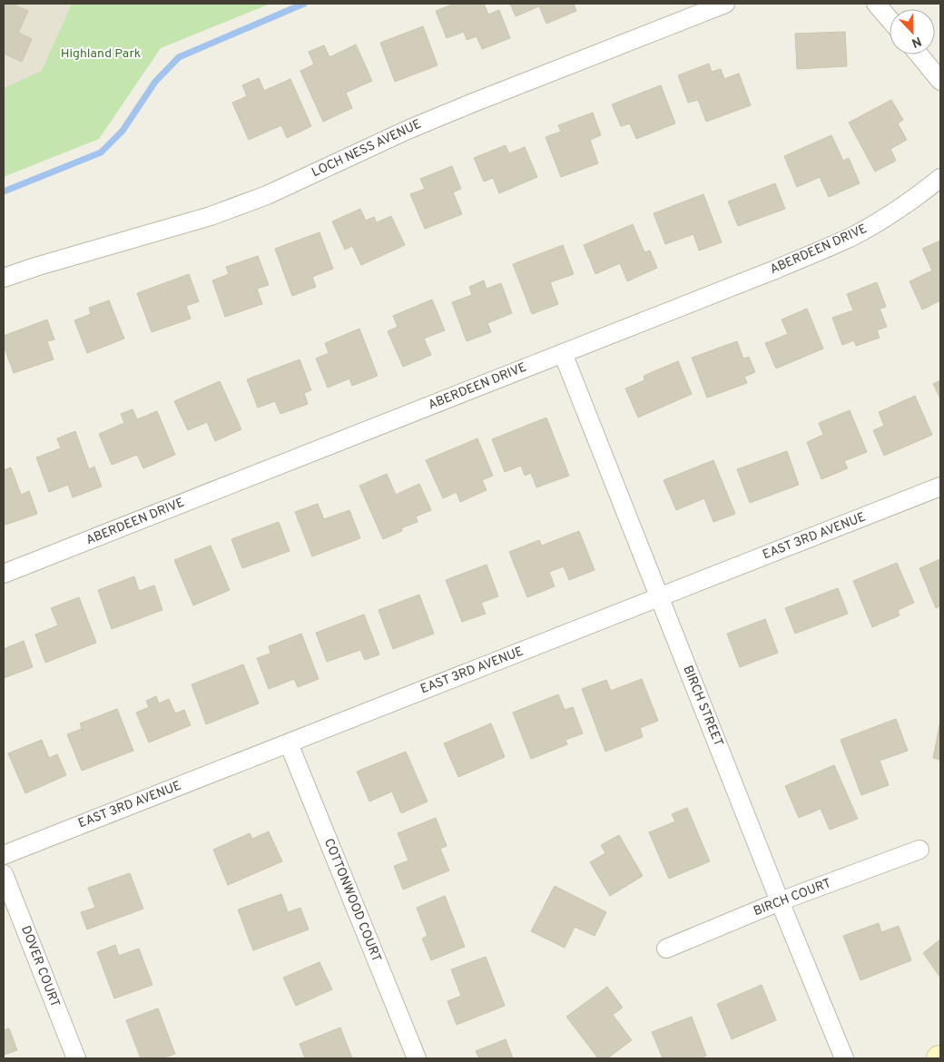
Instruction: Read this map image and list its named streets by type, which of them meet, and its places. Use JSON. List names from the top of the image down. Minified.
{"streets":{"street":["LOCH NESS AVENUE","ABERDEEN DRIVE","EAST 3RD AVENUE","BIRCH STREET","BIRCH COURT","COTTONWOOD COURT","DOVER COURT"]},"crossings":[["ABERDEEN DRIVE","BIRCH STREET"],["EAST 3RD AVENUE","BIRCH STREET"],["EAST 3RD AVENUE","COTTONWOOD COURT"],["BIRCH STREET","BIRCH COURT"]],"parks":["Highland Park"],"north":"bottom"}
